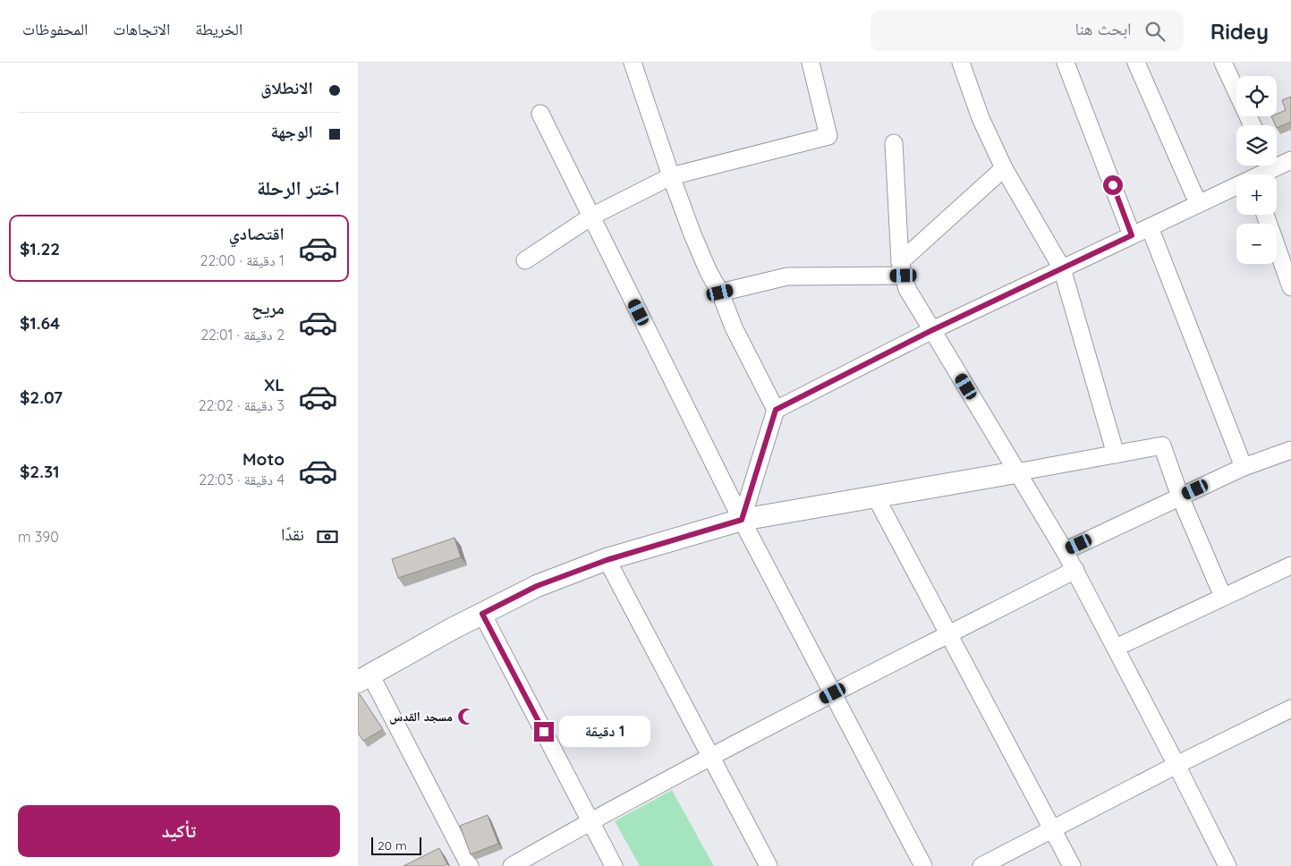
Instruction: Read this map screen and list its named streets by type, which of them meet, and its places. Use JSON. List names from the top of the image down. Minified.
{"places":{"mosque":["مسجد القدس"]},"scale_bar":"20 m","page":{"header":"Ridey","search":"ابحث هنا","nav":["الخريطة","الاتجاهات","المحفوظات"],"banner":["الانطلاق","الوجهة"],"map_buttons":["+","−"],"heading":"اختر الرحلة","list":[{"name":"اقتصادي","note":"1 دقيقة · 22:00","value":"$1.22"},{"name":"مريح","note":"2 دقيقة · 22:01","value":"$1.64"},{"name":"XL","note":"3 دقيقة · 22:02","value":"$2.07"},{"name":"Moto","note":"4 دقيقة · 22:03","value":"$2.31"}],"pay":["نقدًا","390 m"],"bubble":"1 دقيقة","buttons":"تأكيد","scale":"20 m"}}
